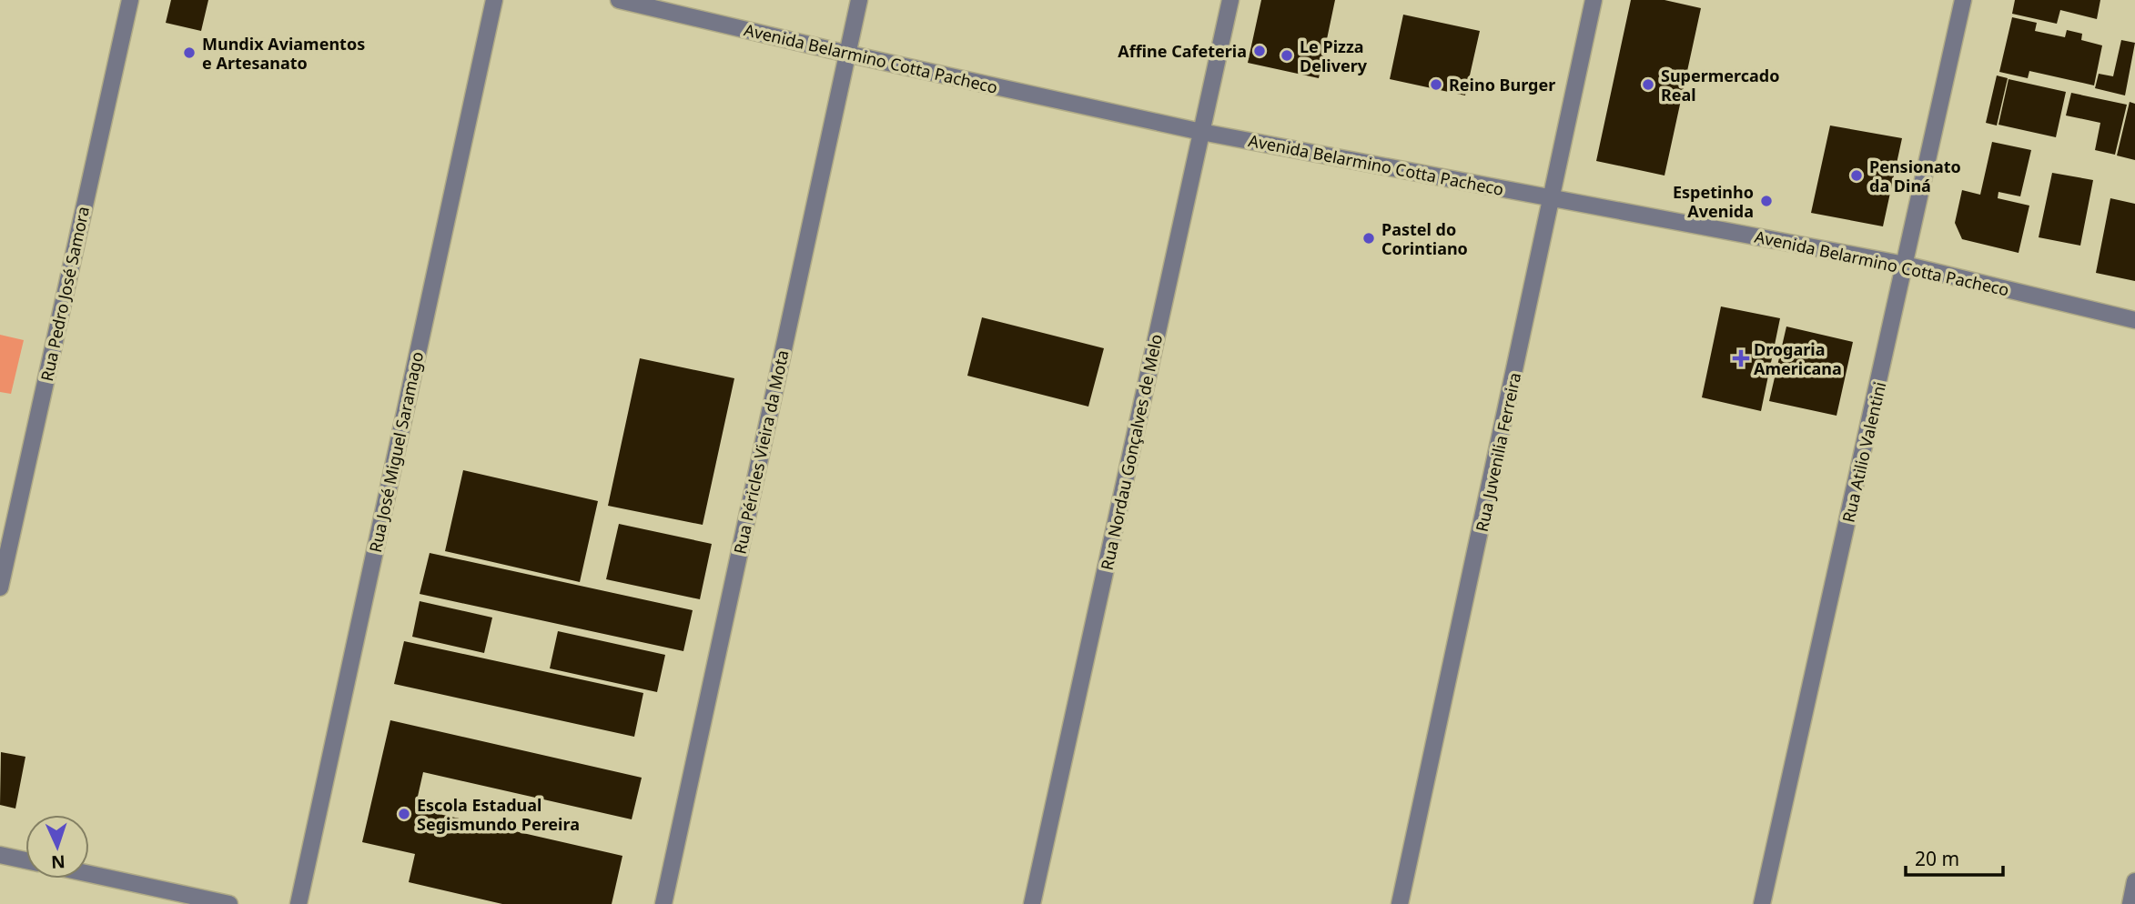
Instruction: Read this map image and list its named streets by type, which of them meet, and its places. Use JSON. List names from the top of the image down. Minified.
{"streets":{"street":["Avenida Belarmino Cotta Pacheco","Rua Pedro José Samora","Rua José Miguel Saramago","Rua Péricles Vieira da Mota","Rua Nordau Gonçalves de Melo","Rua Juvenilia Ferreira","Rua Atilio Valentini"]},"crossings":[["Avenida Belarmino Cotta Pacheco","Rua Péricles Vieira da Mota"],["Avenida Belarmino Cotta Pacheco","Rua Nordau Gonçalves de Melo"],["Avenida Belarmino Cotta Pacheco","Rua Juvenilia Ferreira"],["Avenida Belarmino Cotta Pacheco","Rua Atilio Valentini"]],"places":{"other":["Affine Cafeteria","Mundix Aviamentos e Artesanato","Le Pizza Delivery","Reino Burger","Supermercado Real","Pensionato da Diná","Espetinho Avenida","Pastel do Corintiano","Escola Estadual Segismundo Pereira"],"health":["Drogaria Americana"]},"scale_bar":"20 m","north":"bottom"}
